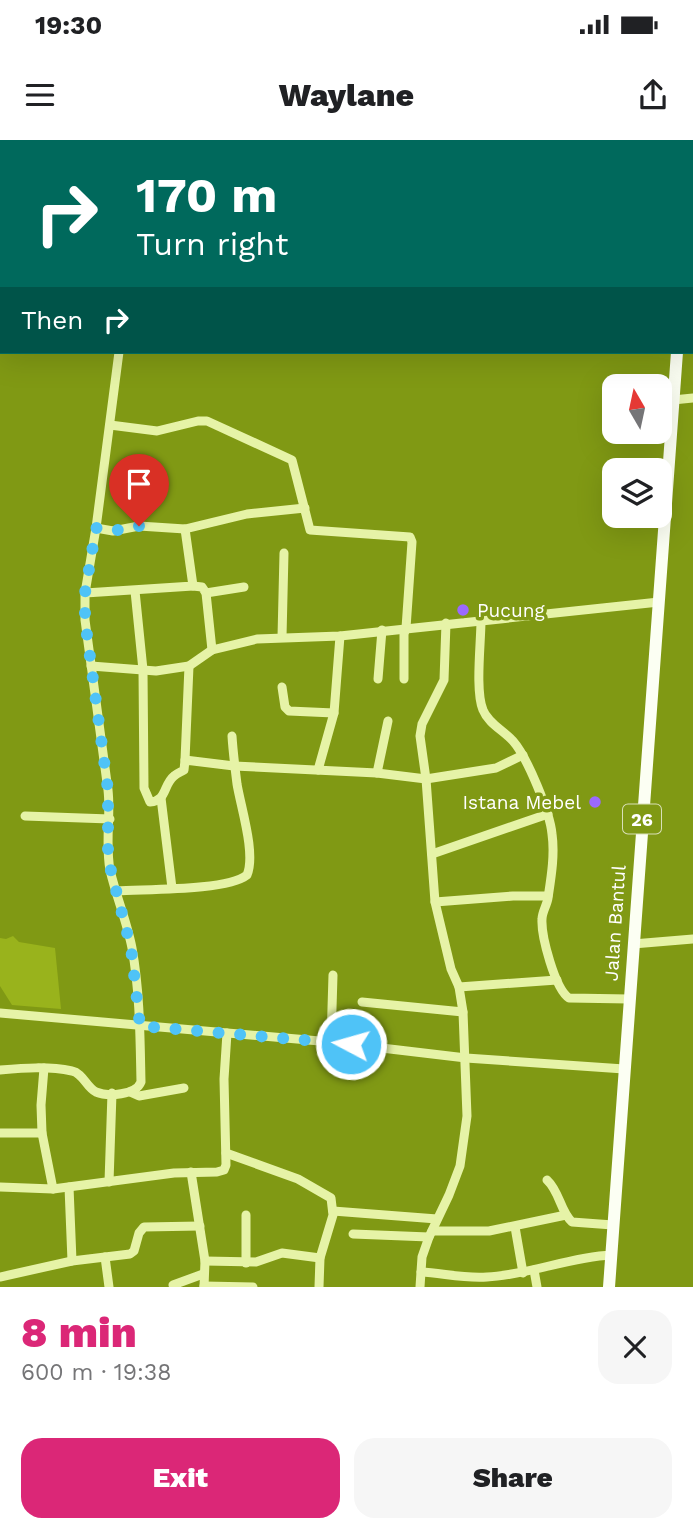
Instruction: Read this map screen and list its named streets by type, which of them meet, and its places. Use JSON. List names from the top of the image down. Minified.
{"streets":{"main road":["26","Jalan Bantul"]},"places":["Pucung","Istana Mebel"],"north":"top","page":{"status":"19:30","header":"Waylane","turn":["170 m","Turn right"],"then":"Then","heading":["8 min","600 m · 19:38"],"buttons":["Exit","Share"]}}
